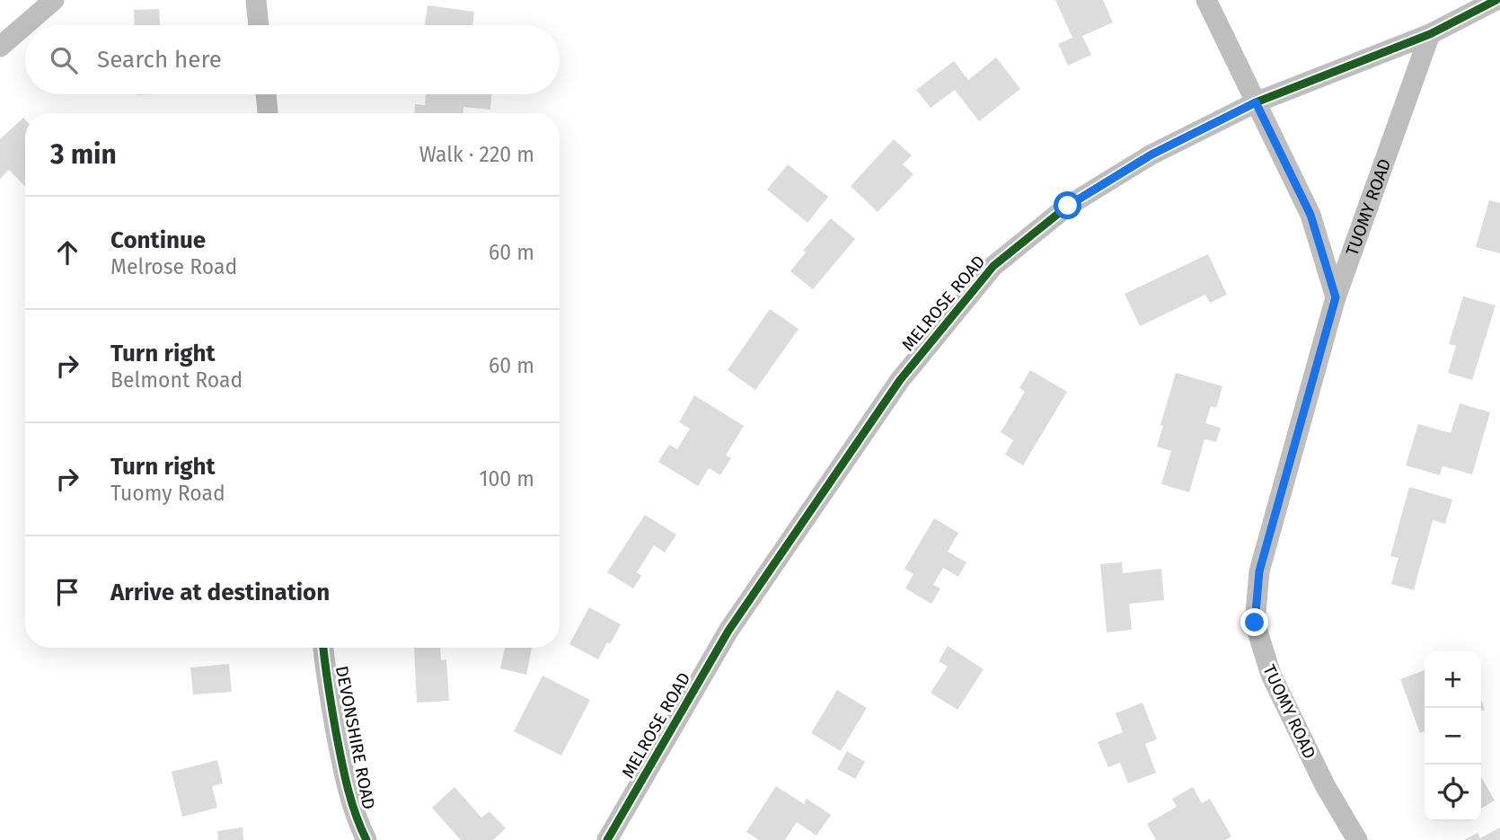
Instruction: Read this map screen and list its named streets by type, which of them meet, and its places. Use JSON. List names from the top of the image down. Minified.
{"streets":{"street":["TUOMY ROAD","MELROSE ROAD","DEVONSHIRE ROAD"]},"crossings":[["TUOMY ROAD","MELROSE ROAD"]],"page":{"search":"Search here","heading":["3 min","Walk · 220 m"],"list":[["Continue","Melrose Road","60 m"],["Turn right","Belmont Road","60 m"],["Turn right","Tuomy Road","100 m"],"Arrive at destination"],"map_buttons":["+","−"]}}
